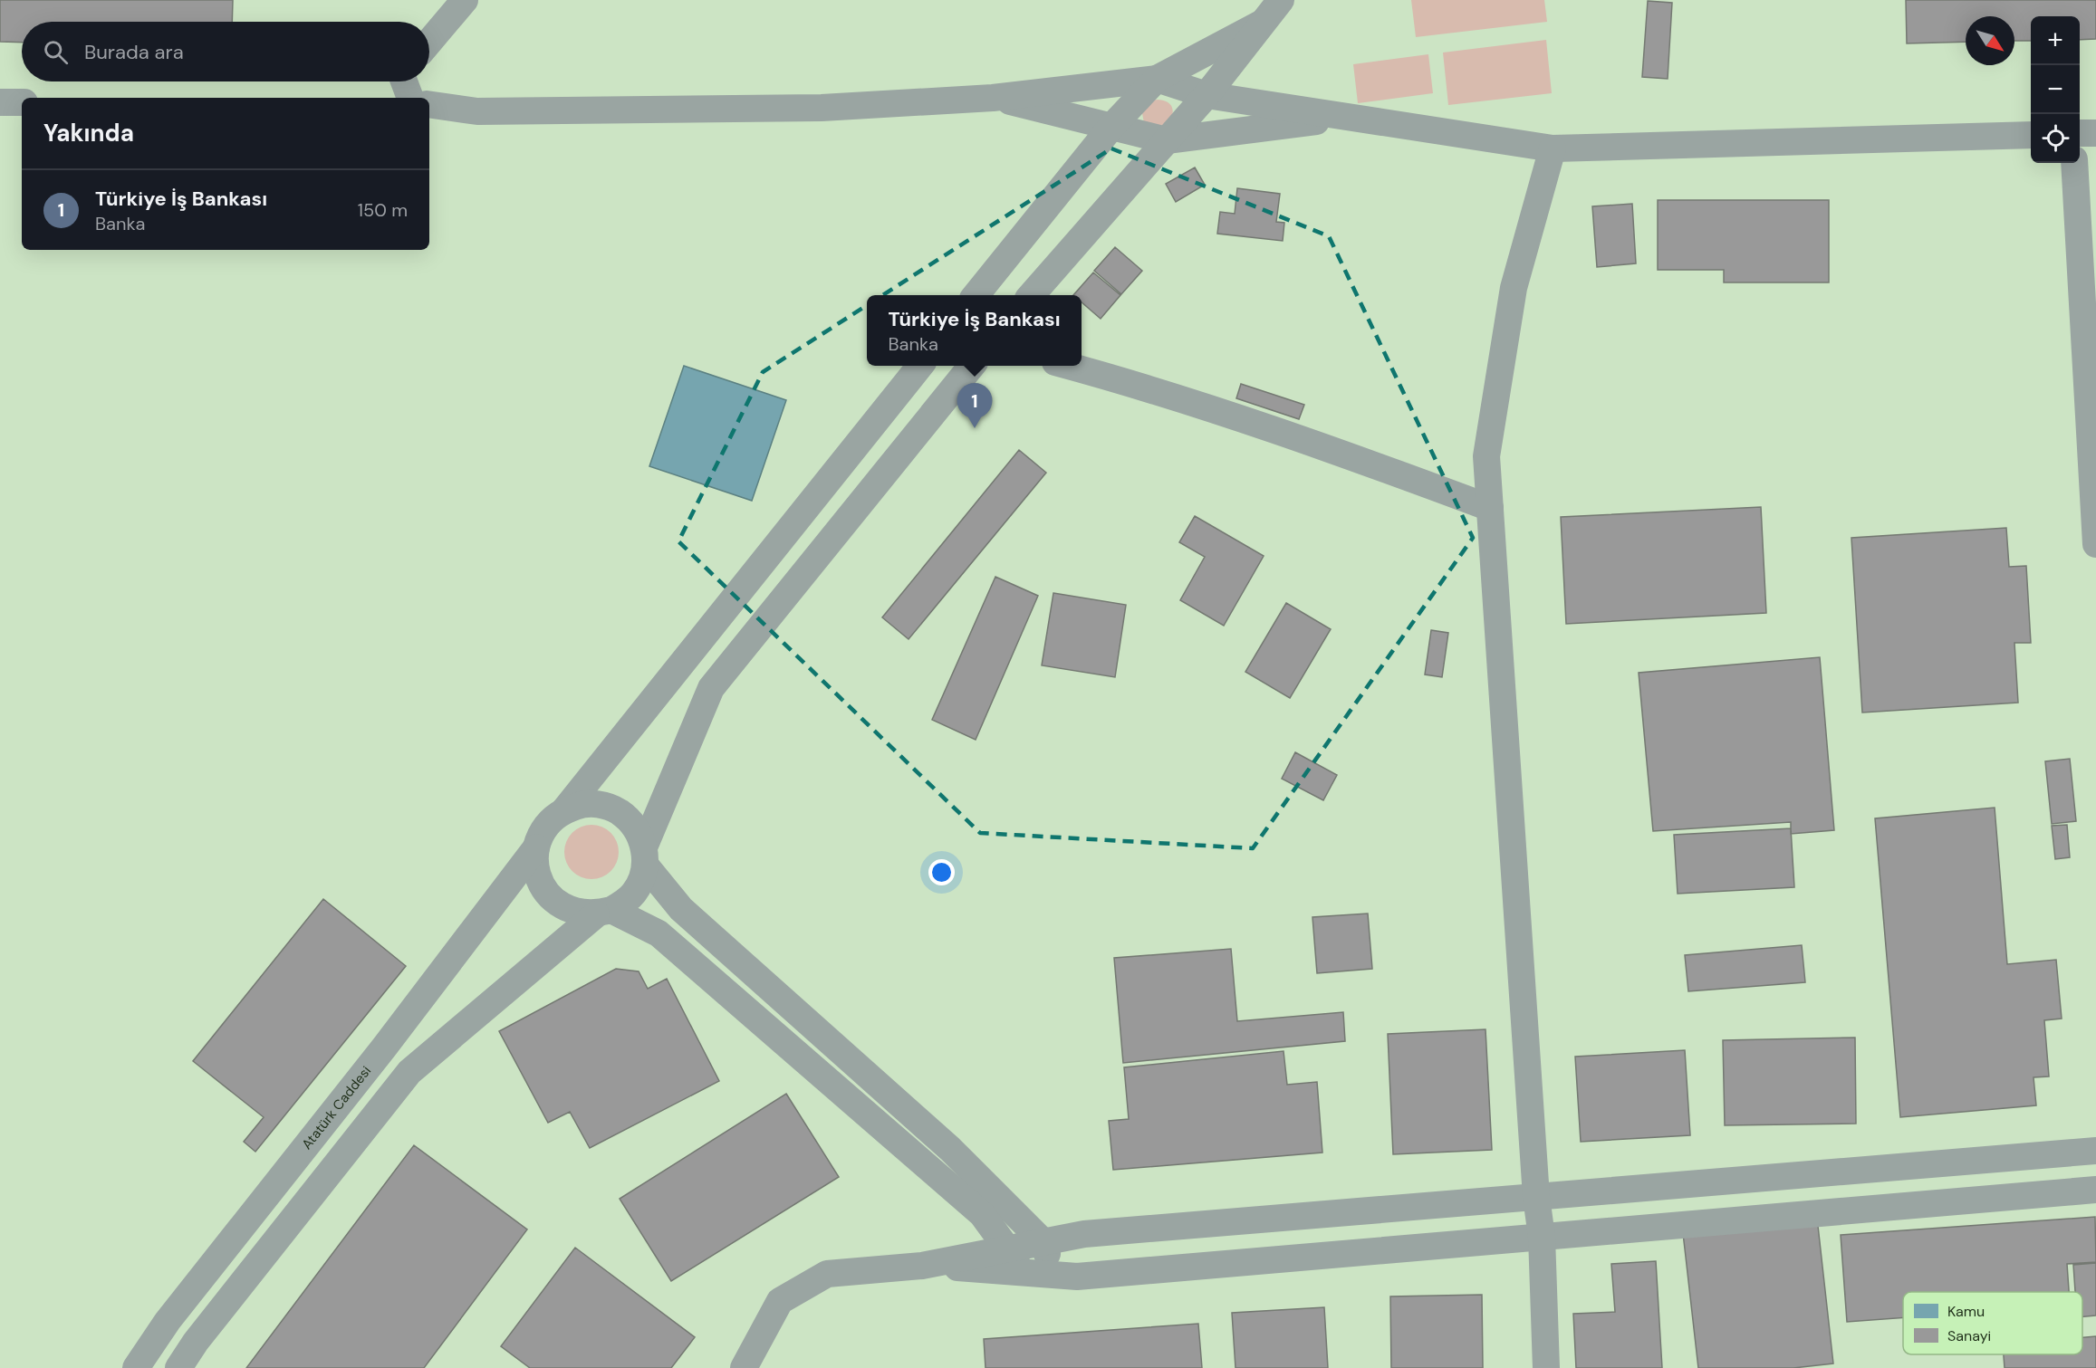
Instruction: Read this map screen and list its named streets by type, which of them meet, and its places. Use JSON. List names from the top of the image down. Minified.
{"streets":{"street":["Atatürk Caddesi"]},"legend":["Kamu","Sanayi"],"north":"bottom right","page":{"map_buttons":["+","−"],"search":"Burada ara","heading":"Yakında","list":[{"mark":"1","name":"Türkiye İş Bankası","note":"Banka","value":"150 m"}],"popup":["Türkiye İş Bankası","Banka"],"pins":"1"}}
